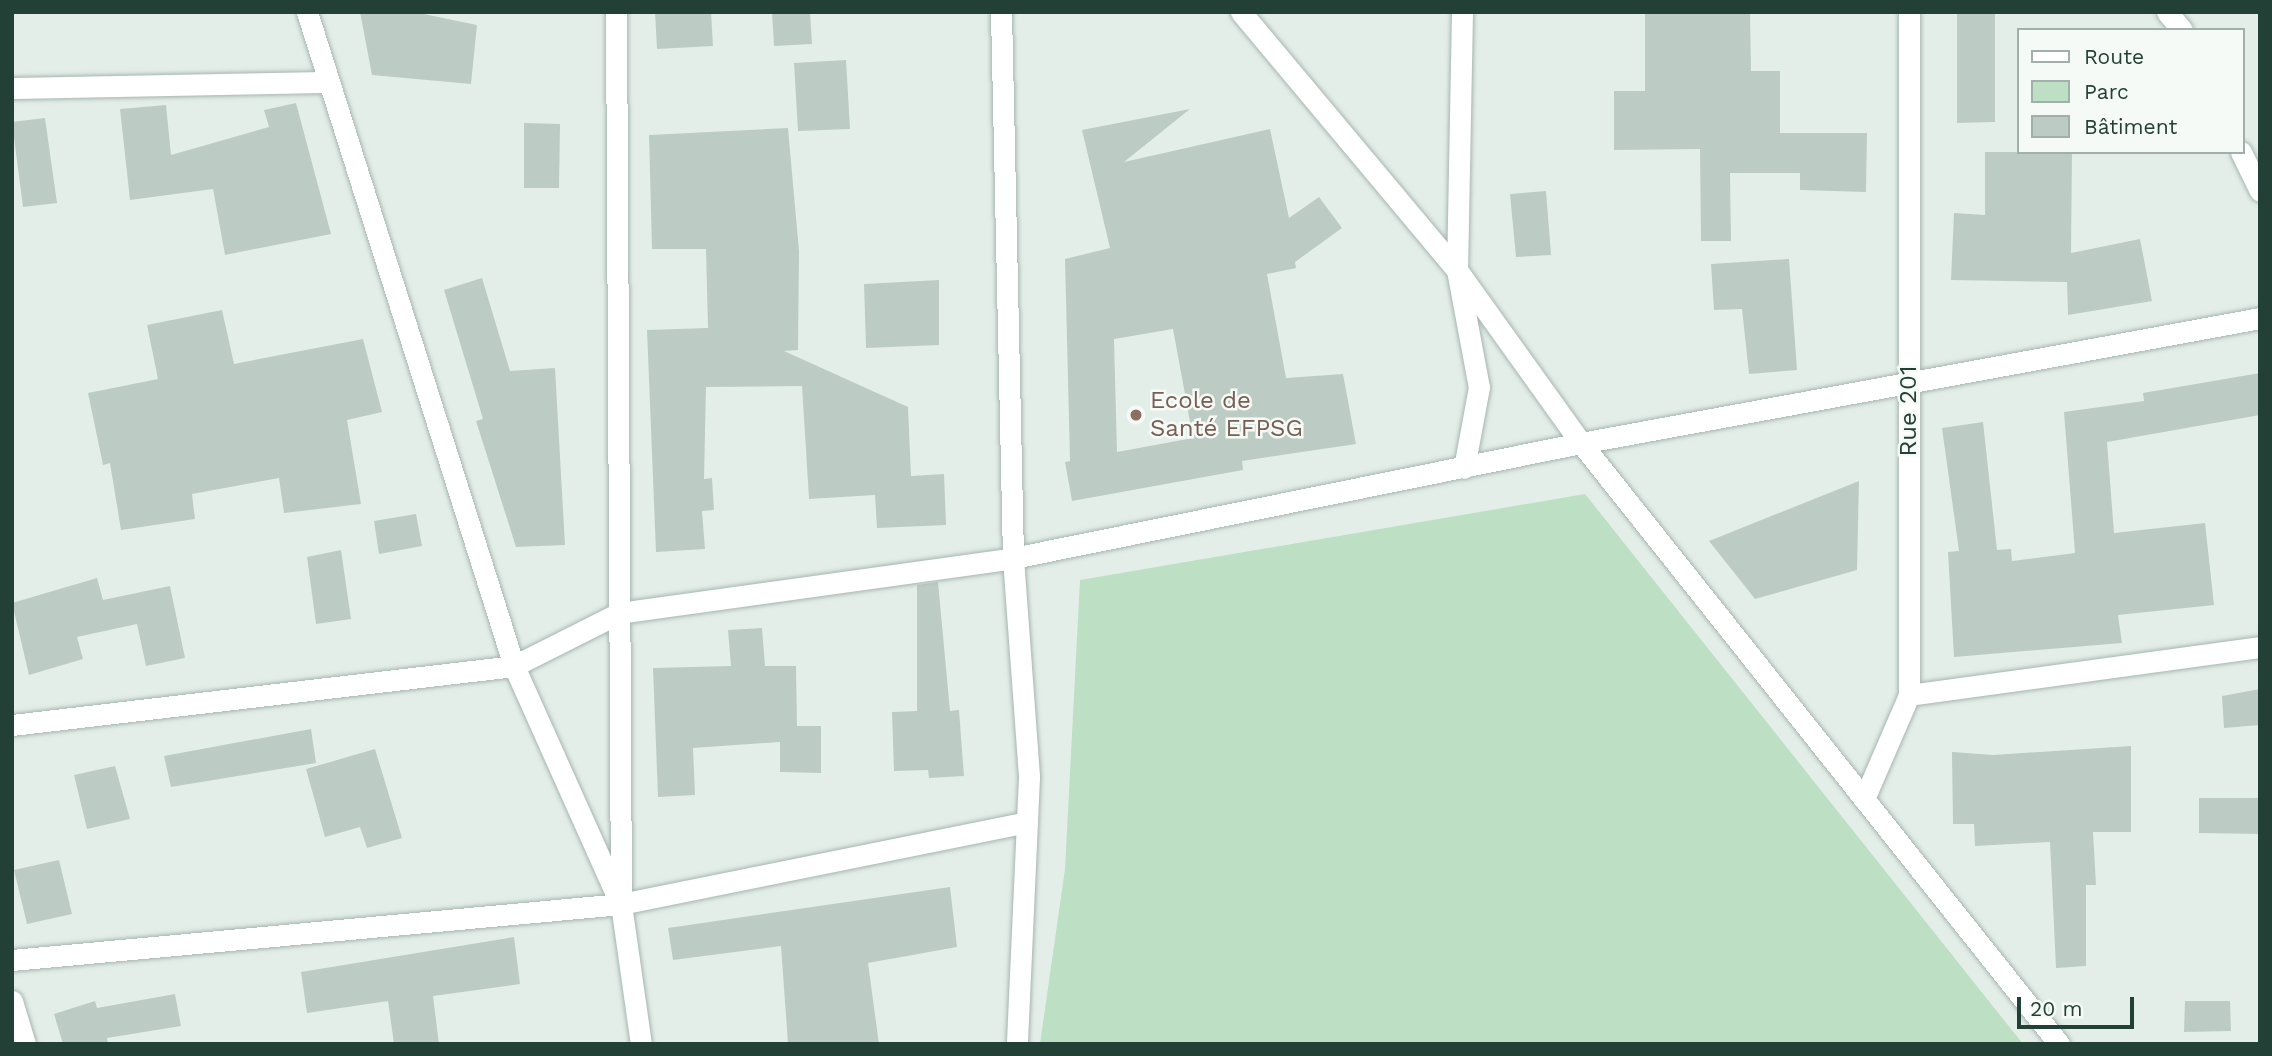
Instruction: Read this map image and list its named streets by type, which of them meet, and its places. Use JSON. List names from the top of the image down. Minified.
{"streets":{"street":["Rue 201"]},"places":["Ecole de Santé EFPSG"],"legend":["Route","Parc","Bâtiment"],"scale_bar":"20 m"}
